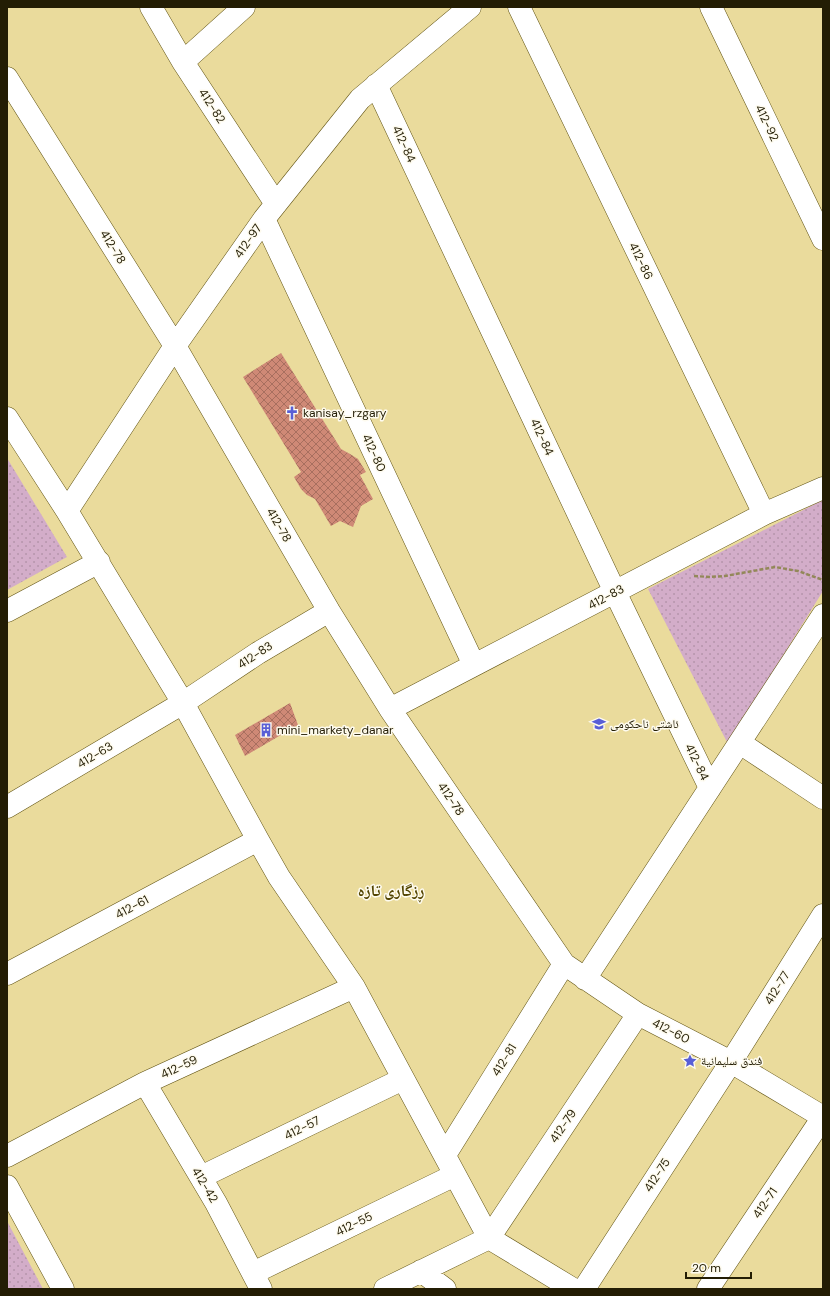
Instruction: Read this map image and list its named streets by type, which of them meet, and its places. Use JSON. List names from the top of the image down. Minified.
{"streets":{"street":["412-82","412-92","412-84","412-97","412-78","412-86","412-80","412-83","412-63","412-61","412-77","412-60","412-81","412-59","412-79","412-57","412-75","412-42","412-71","412-55"]},"crossings":[["412-82","412-97"],["412-82","412-80"],["412-84","412-97"],["412-84","412-83"],["412-97","412-78"],["412-97","412-80"],["412-78","412-83"],["412-78","412-60"],["412-78","412-81"],["412-86","412-83"],["412-80","412-83"],["412-83","412-63"],["412-77","412-60"],["412-77","412-75"],["412-60","412-81"],["412-60","412-79"],["412-60","412-75"],["412-60","412-71"],["412-59","412-42"],["412-57","412-42"],["412-42","412-55"]],"districts":["ڕزگاری تازە"],"places":{"church":["kanisay_rzgary"],"school or university":["ئاشتی ناحکومی"],"building":["mini_markety_danar"],"place":["فندق سليمانية"]},"scale_bar":"20 m"}
